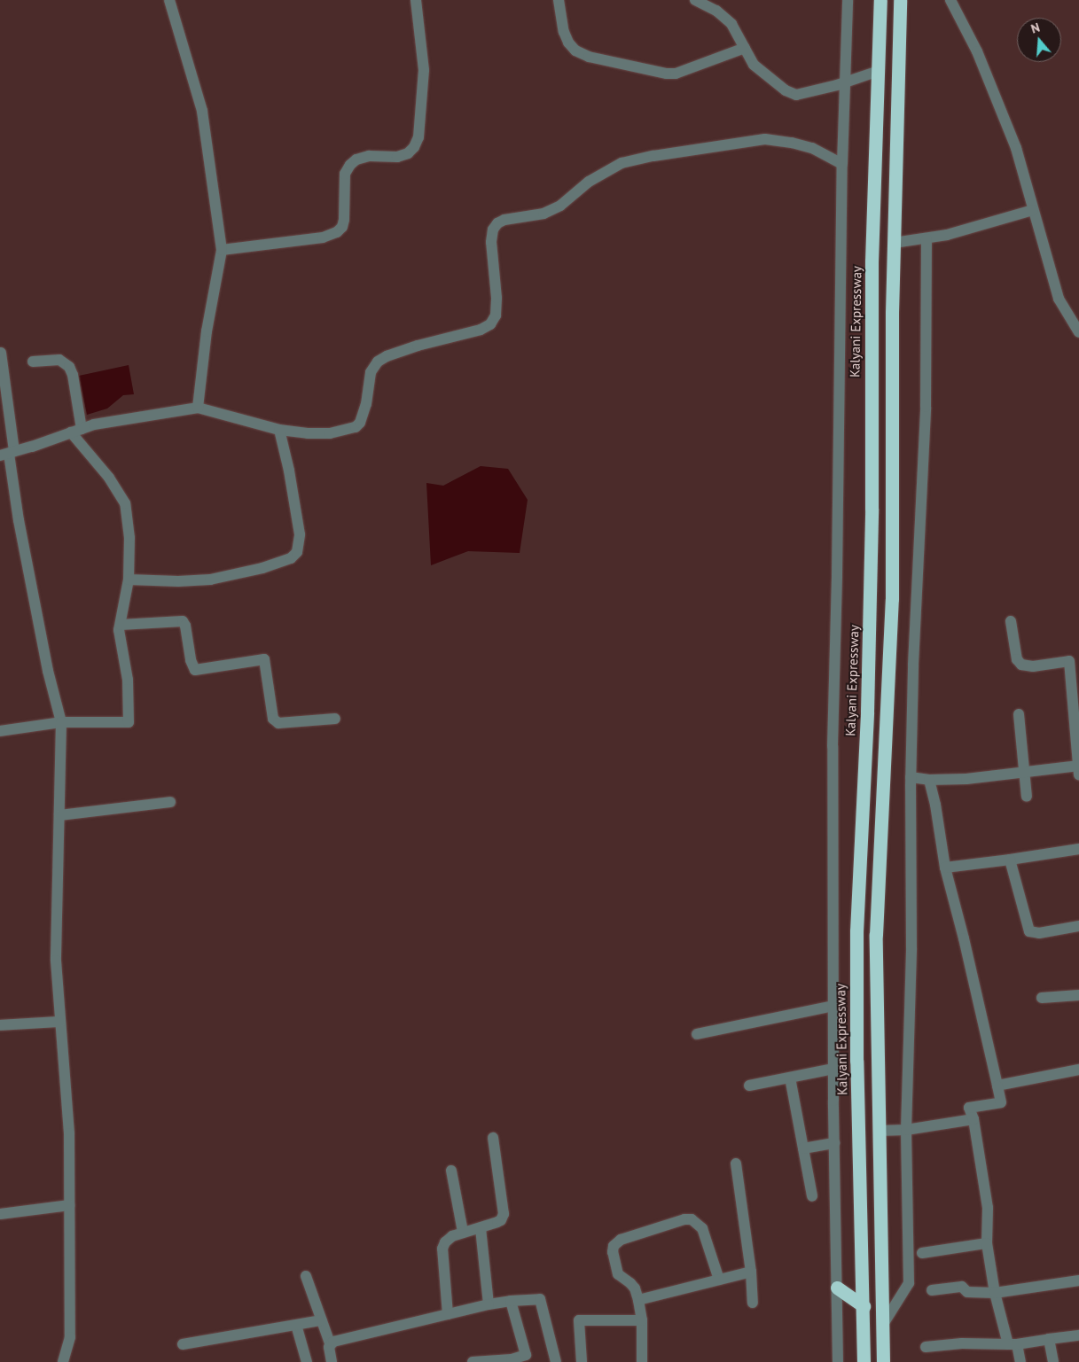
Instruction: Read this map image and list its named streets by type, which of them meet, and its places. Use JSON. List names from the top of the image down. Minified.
{"streets":{"highway":["Kalyani Expressway"]},"north":"top"}
